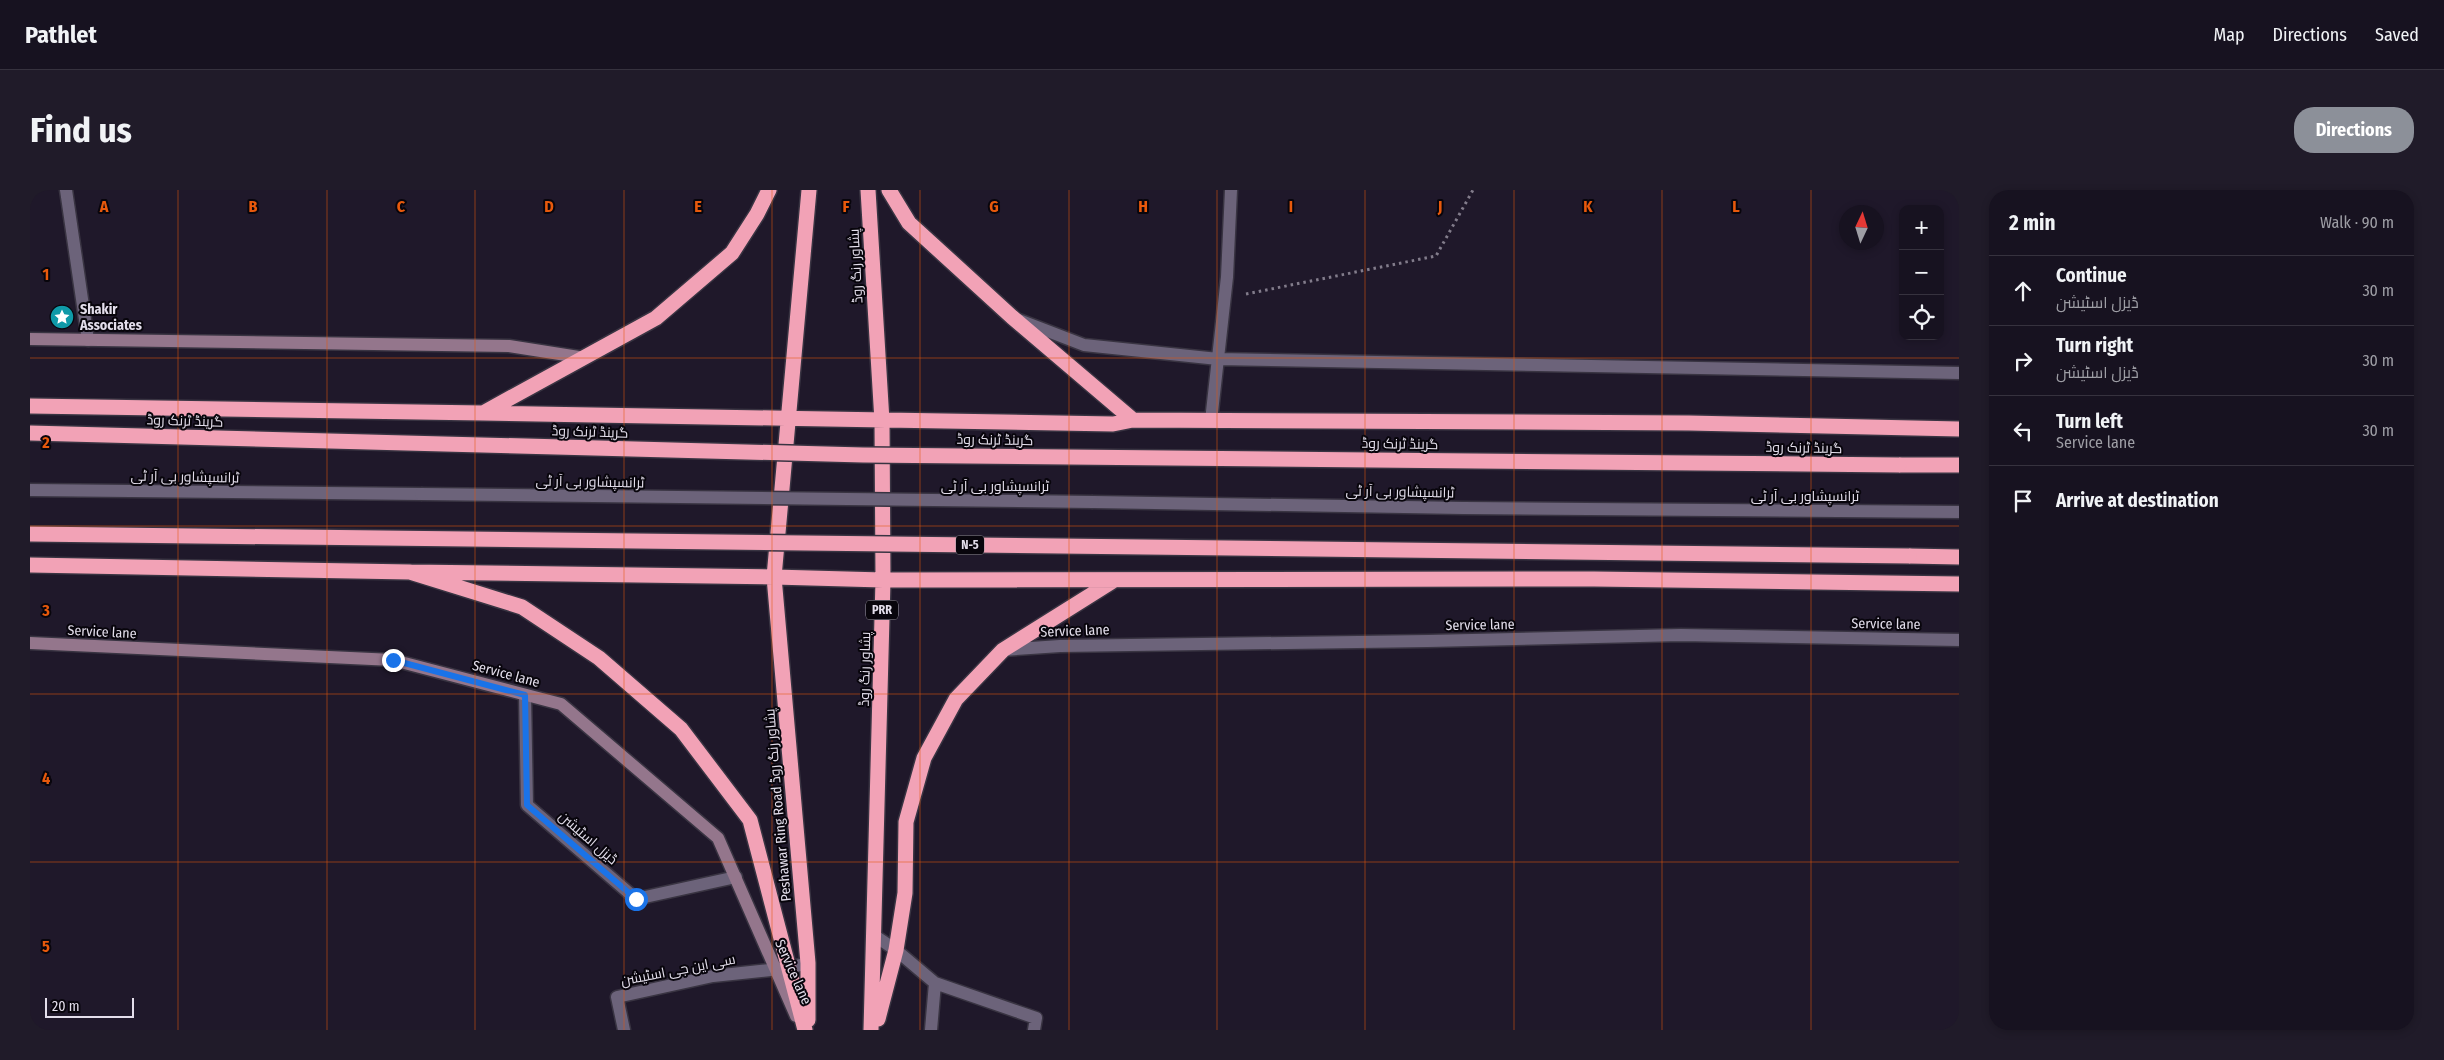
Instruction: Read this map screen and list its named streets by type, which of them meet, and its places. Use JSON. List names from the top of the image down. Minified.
{"streets":{"highway":["پشاور رنگ روڈ","گرینڈ ٹرنک روڈ","N-5","PRR","Peshawar Ring Road پشاور رنگ روڈ"],"street":["ٹرانسپشاور بی آر ٹی","Service lane","ڈیزل اسٹیشن","سی این جی اسٹیشن"]},"crossings":[["Service lane","ڈیزل اسٹیشن"],["Service lane","سی این جی اسٹیشن"],["Peshawar Ring Road پشاور رنگ روڈ","سی این جی اسٹیشن"]],"places":{"place":["Shakir Associates"]},"scale_bar":"20 m","north":"top","page":{"header":"Pathlet","nav":["Map","Directions","Saved"],"buttons":"Directions","title":"Find us","heading":["2 min","Walk · 90 m"],"map_buttons":["+","−"],"list":[["Continue","ڈیزل اسٹیشن","30 m"],["Turn right","ڈیزل اسٹیشن","30 m"],["Turn left","Service lane","30 m"],"Arrive at destination"],"scale":"20 m"},"grid":{"columns":["A","B","C","D","E","F","G","H","I","J","K","L"],"rows":["1","2","3","4","5"]}}
